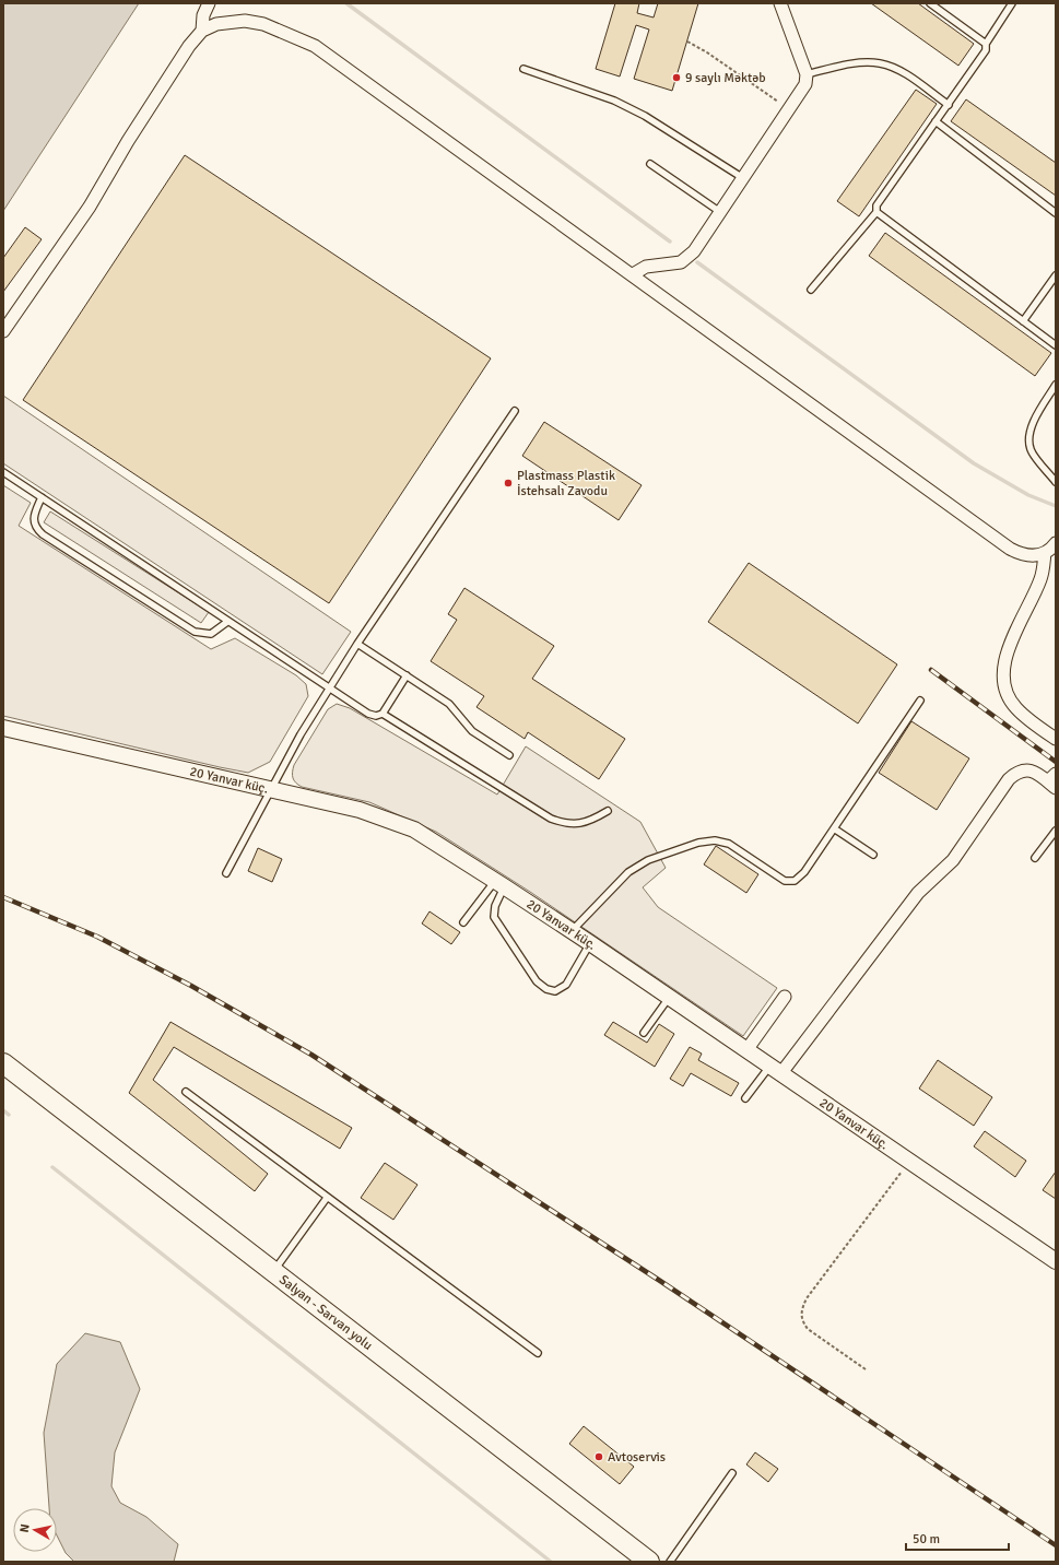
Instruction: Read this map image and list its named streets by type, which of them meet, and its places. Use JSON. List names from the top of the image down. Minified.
{"streets":{"main road":["Salyan - Sarvan yolu"],"street":["20 Yanvar küç."]},"places":["9 saylı Məktəb","Plastmass Plastik İstehsalı Zavodu","Avtoservis"],"scale_bar":"50 m","north":"left"}
